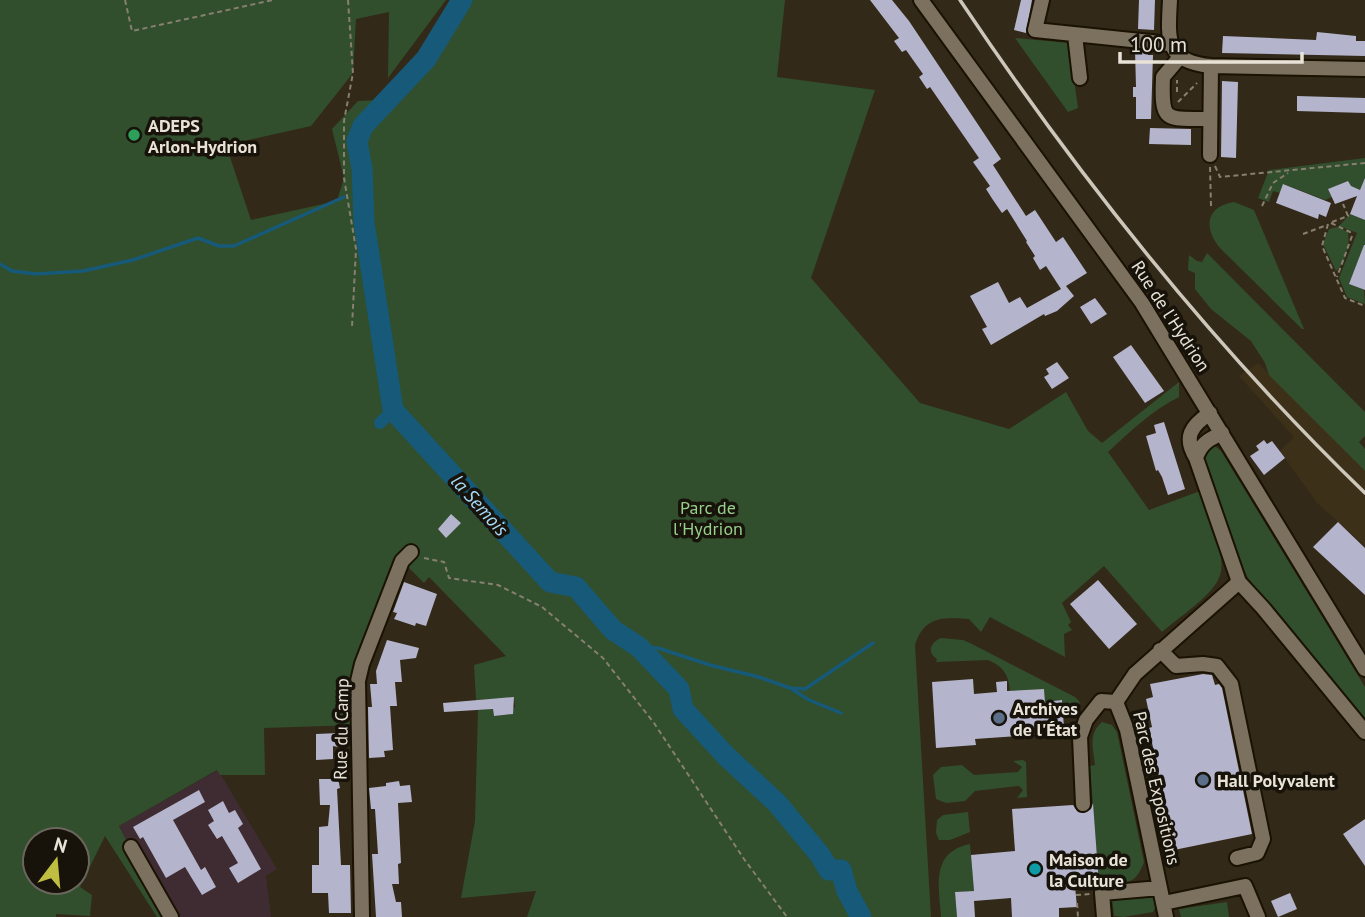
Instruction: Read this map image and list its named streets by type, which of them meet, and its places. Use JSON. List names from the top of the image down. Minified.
{"streets":{"street":["Rue de l'Hydrion","Rue du Camp","Parc des Expositions"]},"water":["la Semois"],"parks":["Parc de l'Hydrion"],"places":["ADEPS Arlon-Hydrion","Archives de l'État","Hall Polyvalent","Maison de la Culture"],"scale_bar":"100 m","north":"top"}
